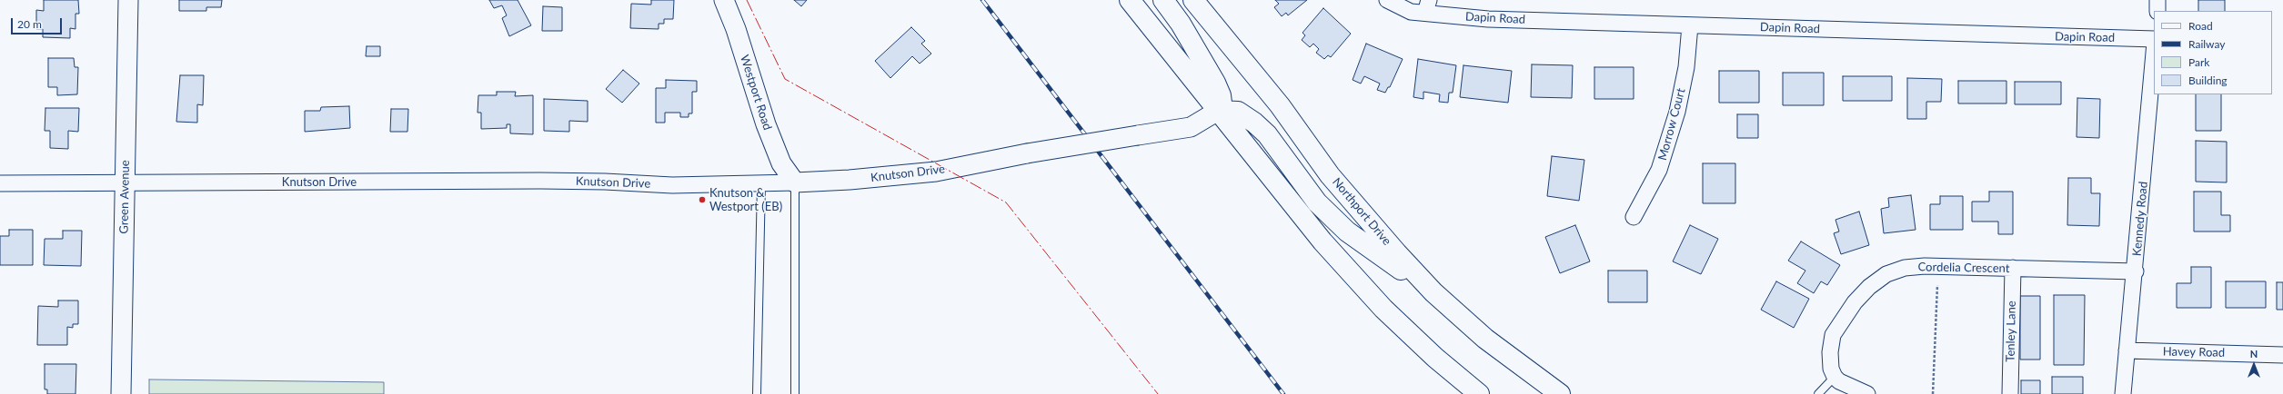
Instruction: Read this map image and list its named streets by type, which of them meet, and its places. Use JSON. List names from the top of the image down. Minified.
{"streets":{"main road":["Northport Drive"],"street":["Dapin Road","Westport Road","Morrow Court","Knutson Drive","Green Avenue","Kennedy Road","Cordelia Crescent","Tenley Lane","Havey Road"]},"crossings":[["Dapin Road","Morrow Court"],["Westport Road","Knutson Drive"],["Knutson Drive","Green Avenue"],["Kennedy Road","Cordelia Crescent"],["Kennedy Road","Havey Road"],["Cordelia Crescent","Tenley Lane"]],"places":["Knutson & Westport (EB)"],"legend":["Road","Railway","Park","Building"],"scale_bar":"20 m","north":"top"}
